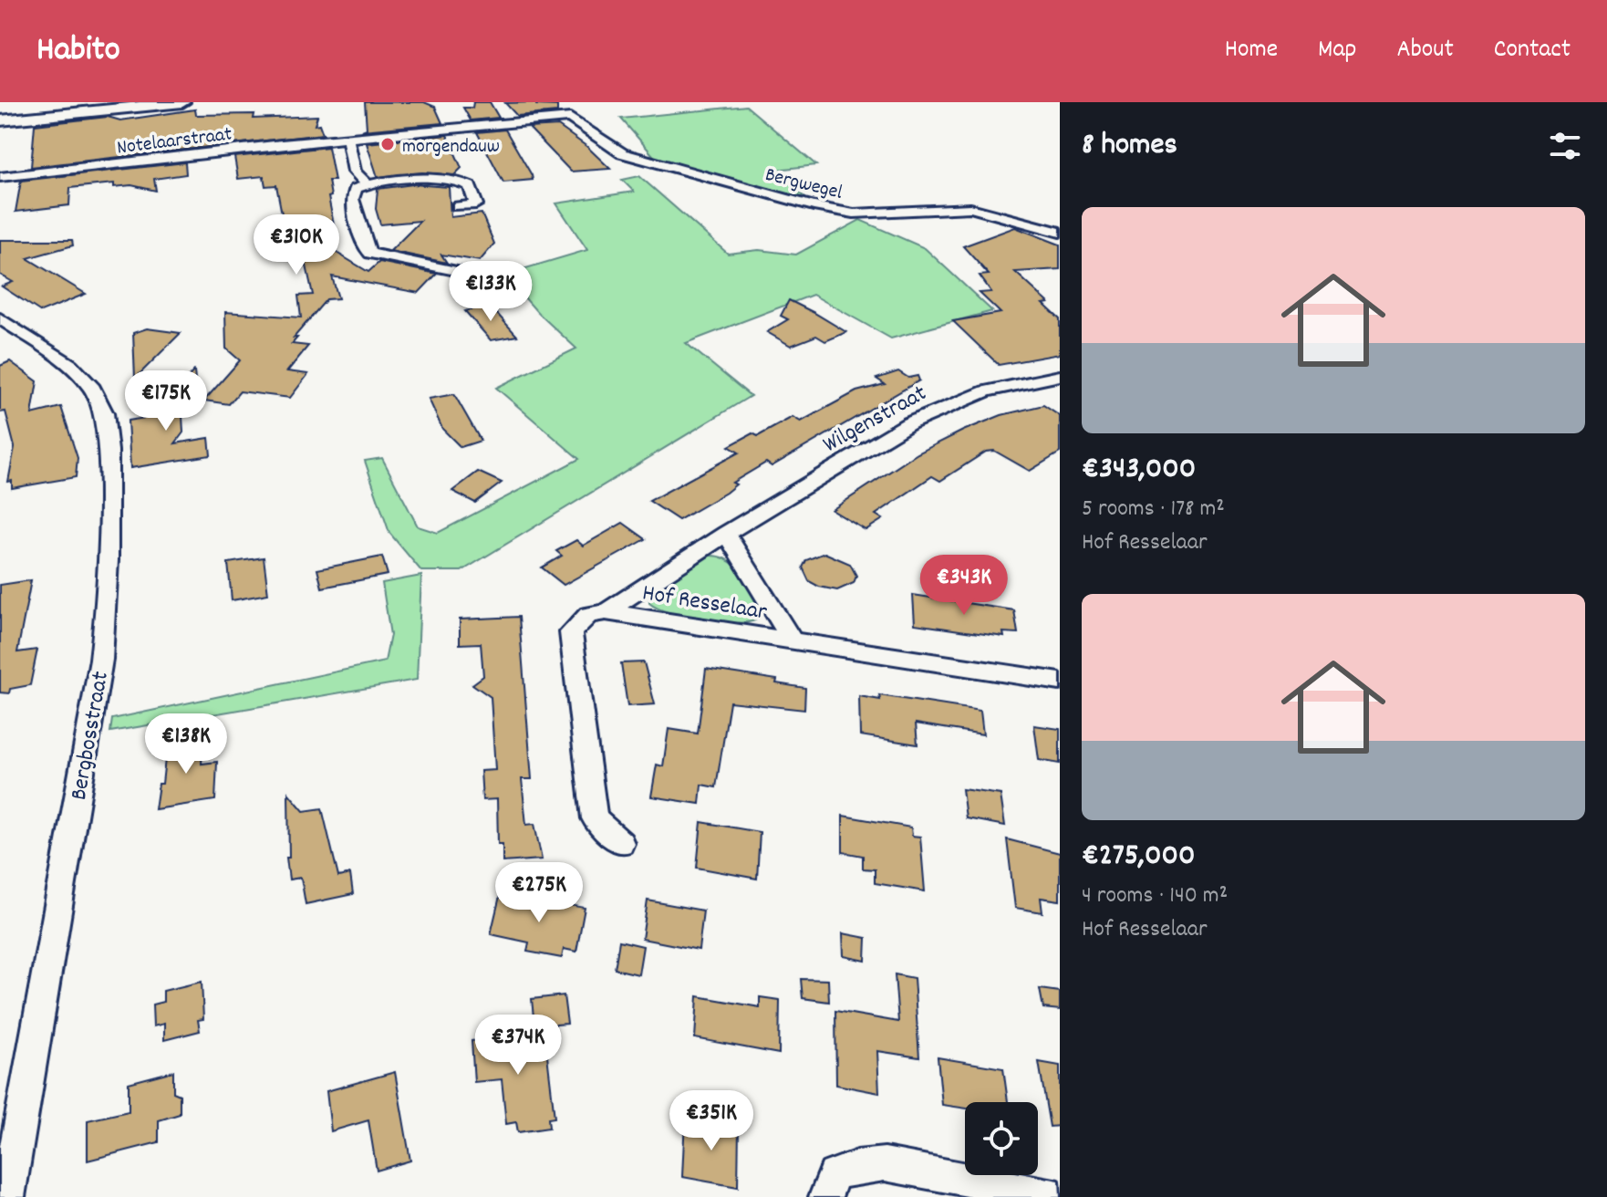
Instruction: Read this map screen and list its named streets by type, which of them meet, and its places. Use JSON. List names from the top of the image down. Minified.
{"streets":{"street":["Notelaarstraat","Bergwegel","Wilgenstraat","Hof Resselaar","Bergbosstraat"]},"crossings":[["Notelaarstraat","Bergwegel"],["Wilgenstraat","Hof Resselaar"]],"places":["morgendauw"],"page":{"header":"Habito","nav":["Home","Map","About","Contact"],"heading":"8 homes","list":[{"name":"€343,000","note":"5 rooms · 178 m² · Hof Resselaar"},{"name":"€275,000","note":"4 rooms · 140 m² · Hof Resselaar"}],"price":["€310K","€133K","€175K","€343K","€138K","€275K","€374K","€351K"]}}
